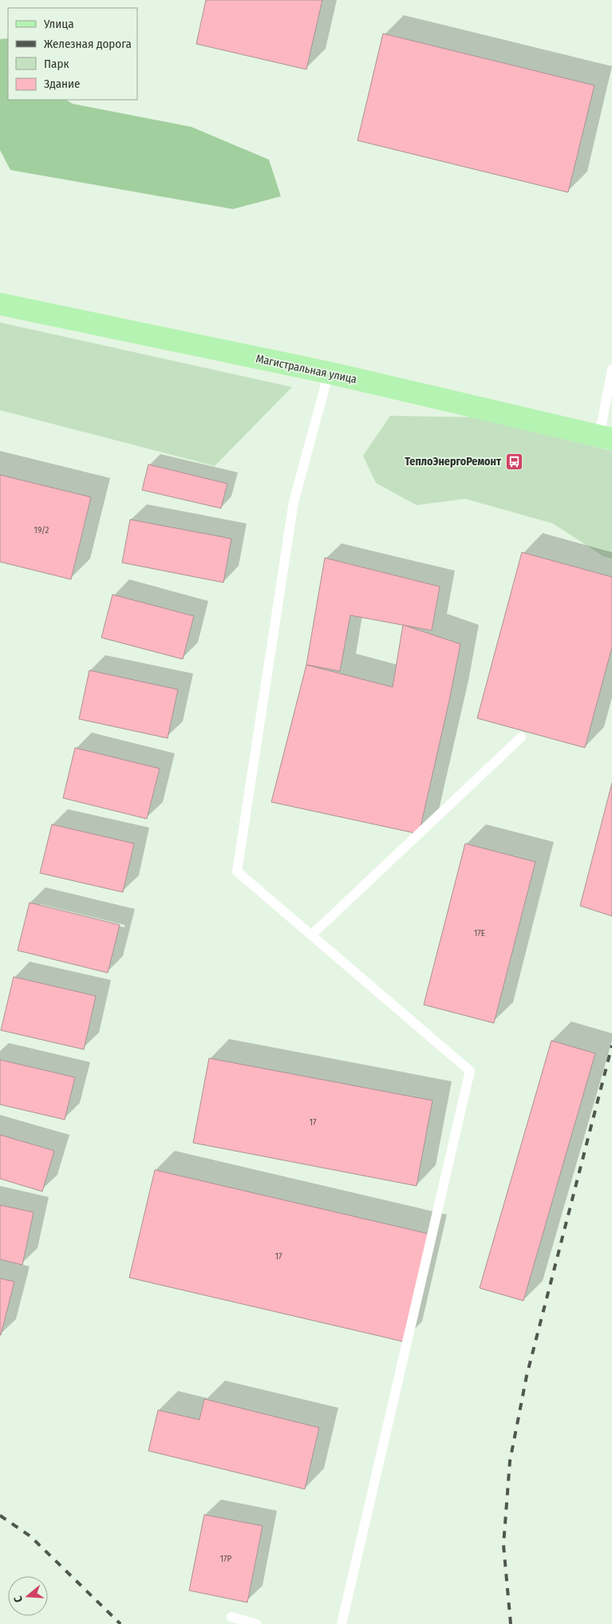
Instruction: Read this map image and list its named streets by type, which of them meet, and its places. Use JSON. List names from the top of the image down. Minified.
{"streets":{"main road":["Магистральная улица"]},"places":{"bus stop":["ТеплоЭнергоРемонт"]},"house_numbers":["19/2","17Е","17","17","17Р"],"legend":["Улица","Железная дорога","Парк","Здание"],"north":"left"}
